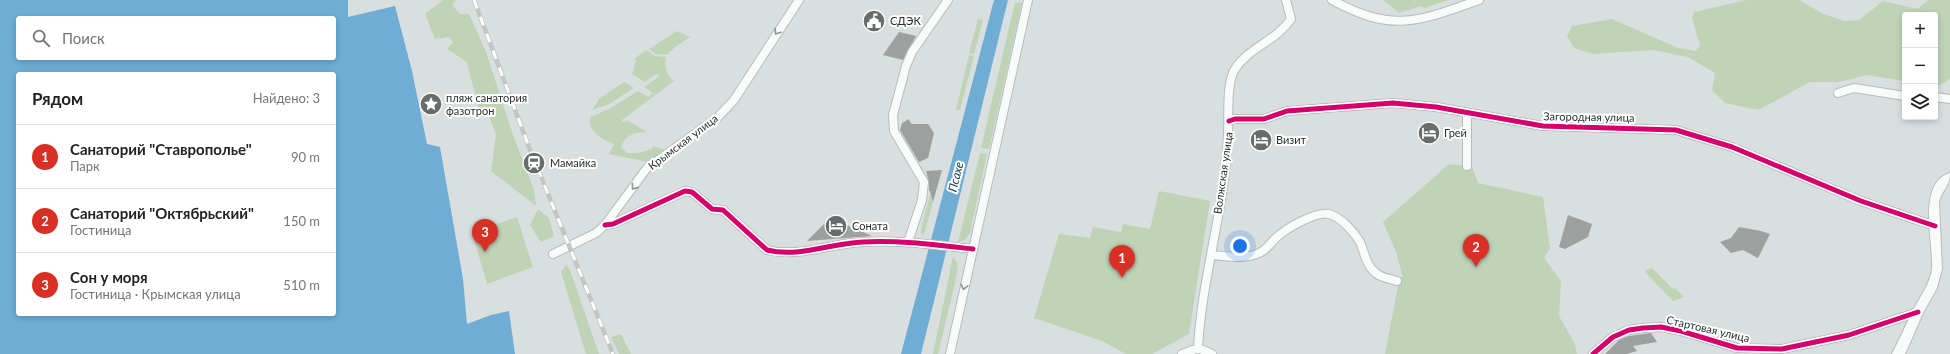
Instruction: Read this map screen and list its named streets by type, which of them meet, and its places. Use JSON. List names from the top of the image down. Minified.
{"streets":{"street":["Загородная улица","Крымская улица","Волжская улица","Стартовая улица"]},"crossings":[["Загородная улица","Волжская улица"]],"one_way":["Крымская улица"],"water":["Псахе"],"places":{"public building":["СДЭК"],"place":["пляж санатория фазотрон"],"hotel":["Грей","Визит","Соната"],"station":["Мамайка"]},"page":{"map_buttons":["+","−"],"search":"Поиск","heading":["Рядом","Найдено: 3"],"list":[{"mark":"1","name":"Санаторий \"Ставрополье\"","note":"Парк","value":"90 m"},{"mark":"2","name":"Санаторий \"Октябрьский\"","note":"Гостиница","value":"150 m"},{"mark":"3","name":"Сон у моря","note":"Гостиница · Крымская улица","value":"510 m"}],"pins":["3","2","1"]}}
